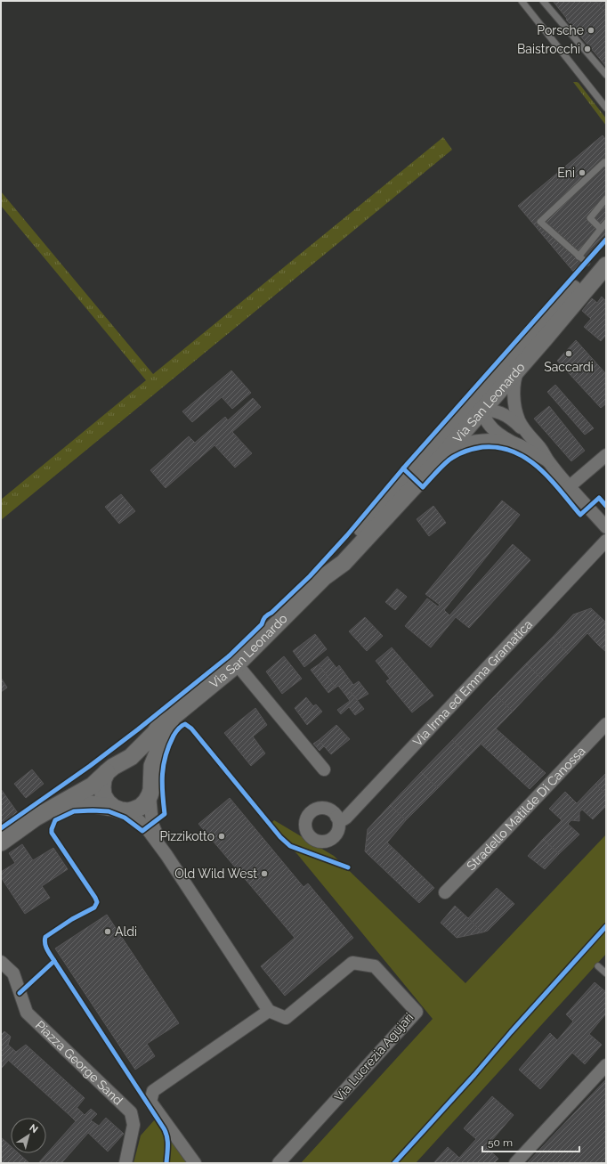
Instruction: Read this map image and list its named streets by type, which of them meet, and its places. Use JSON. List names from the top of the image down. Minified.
{"streets":{"main road":["Via San Leonardo"],"street":["Via Irma ed Emma Gramatica","Stradello Matilde Di Canossa","Via Lucrezia Agujari","Piazza George Sand"]},"places":["Porsche","Baistrocchi","Eni","Saccardi","Pizzikotto","Old Wild West","Aldi"],"scale_bar":"50 m","north":"top right"}
